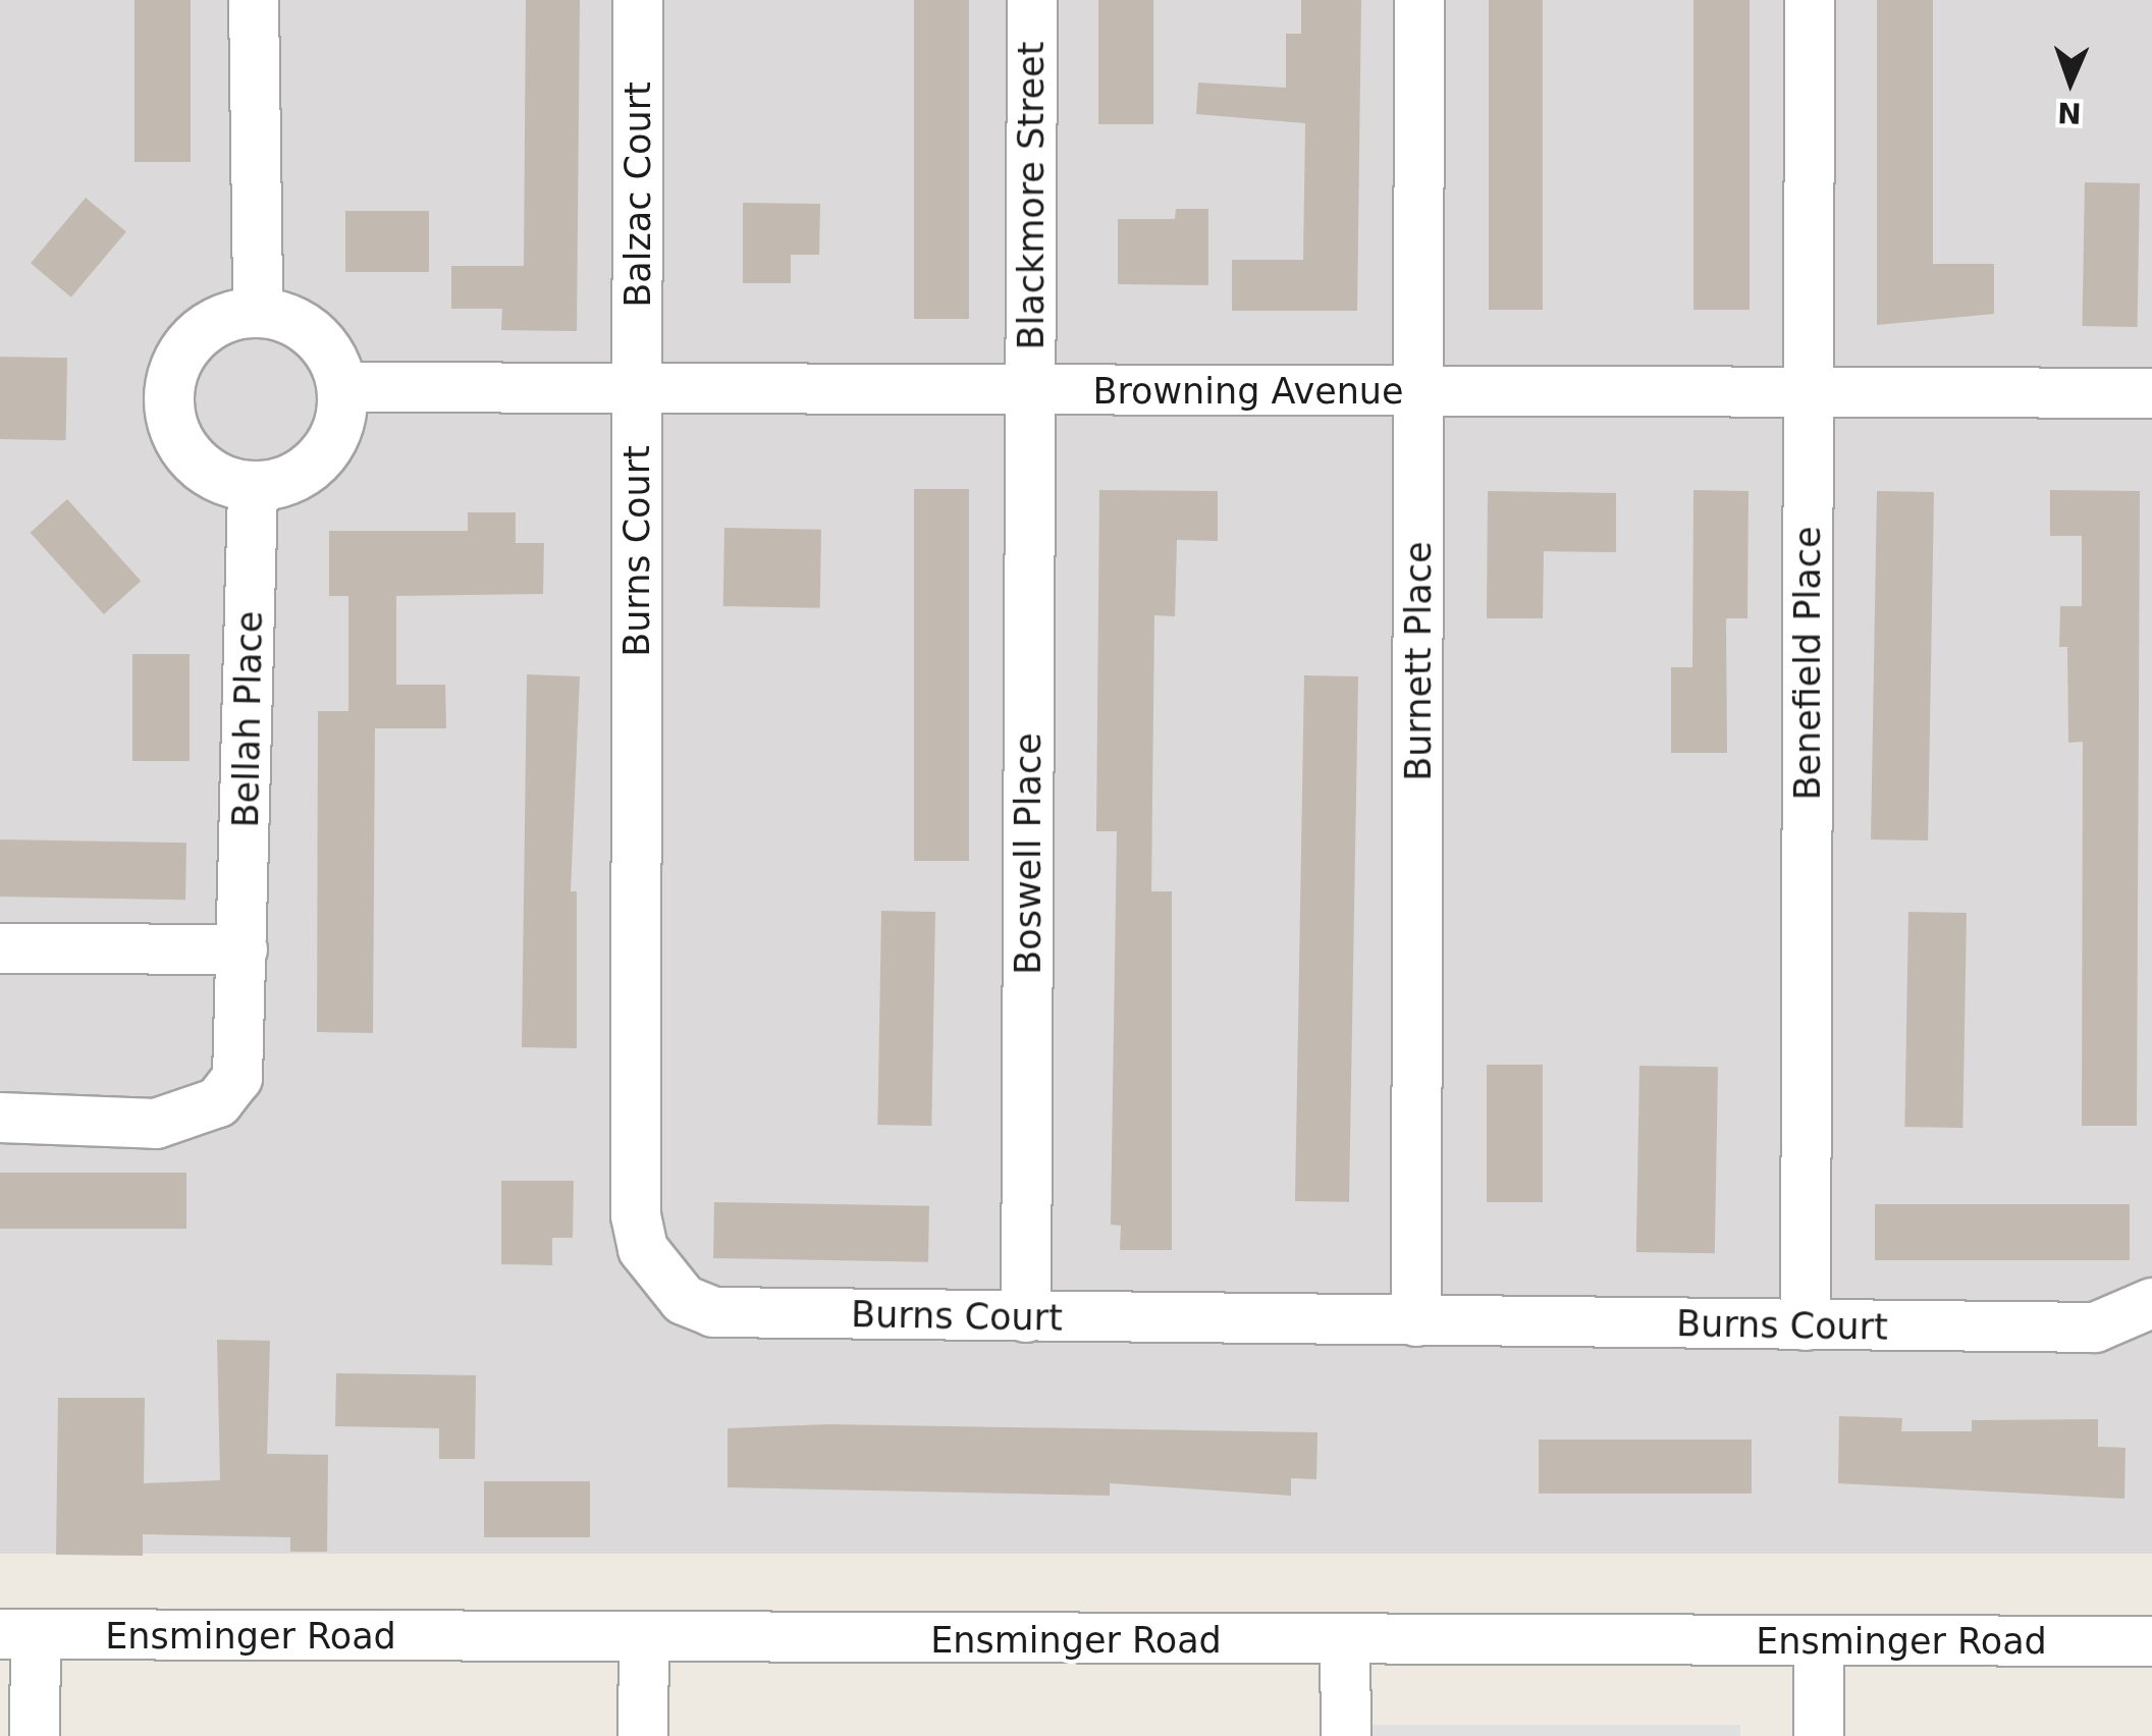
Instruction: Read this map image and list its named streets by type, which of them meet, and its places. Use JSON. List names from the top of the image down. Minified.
{"streets":{"street":["Balzac Court","Blackmore Street","Browning Avenue","Burns Court","Burnett Place","Benefield Place","Bellah Place","Boswell Place","Ensminger Road"]},"crossings":[["Balzac Court","Browning Avenue"],["Balzac Court","Burns Court"],["Blackmore Street","Browning Avenue"],["Blackmore Street","Boswell Place"],["Browning Avenue","Burns Court"],["Browning Avenue","Burnett Place"],["Browning Avenue","Benefield Place"],["Browning Avenue","Bellah Place"],["Browning Avenue","Boswell Place"],["Burns Court","Burnett Place"],["Burns Court","Benefield Place"],["Burns Court","Boswell Place"]],"north":"bottom"}
